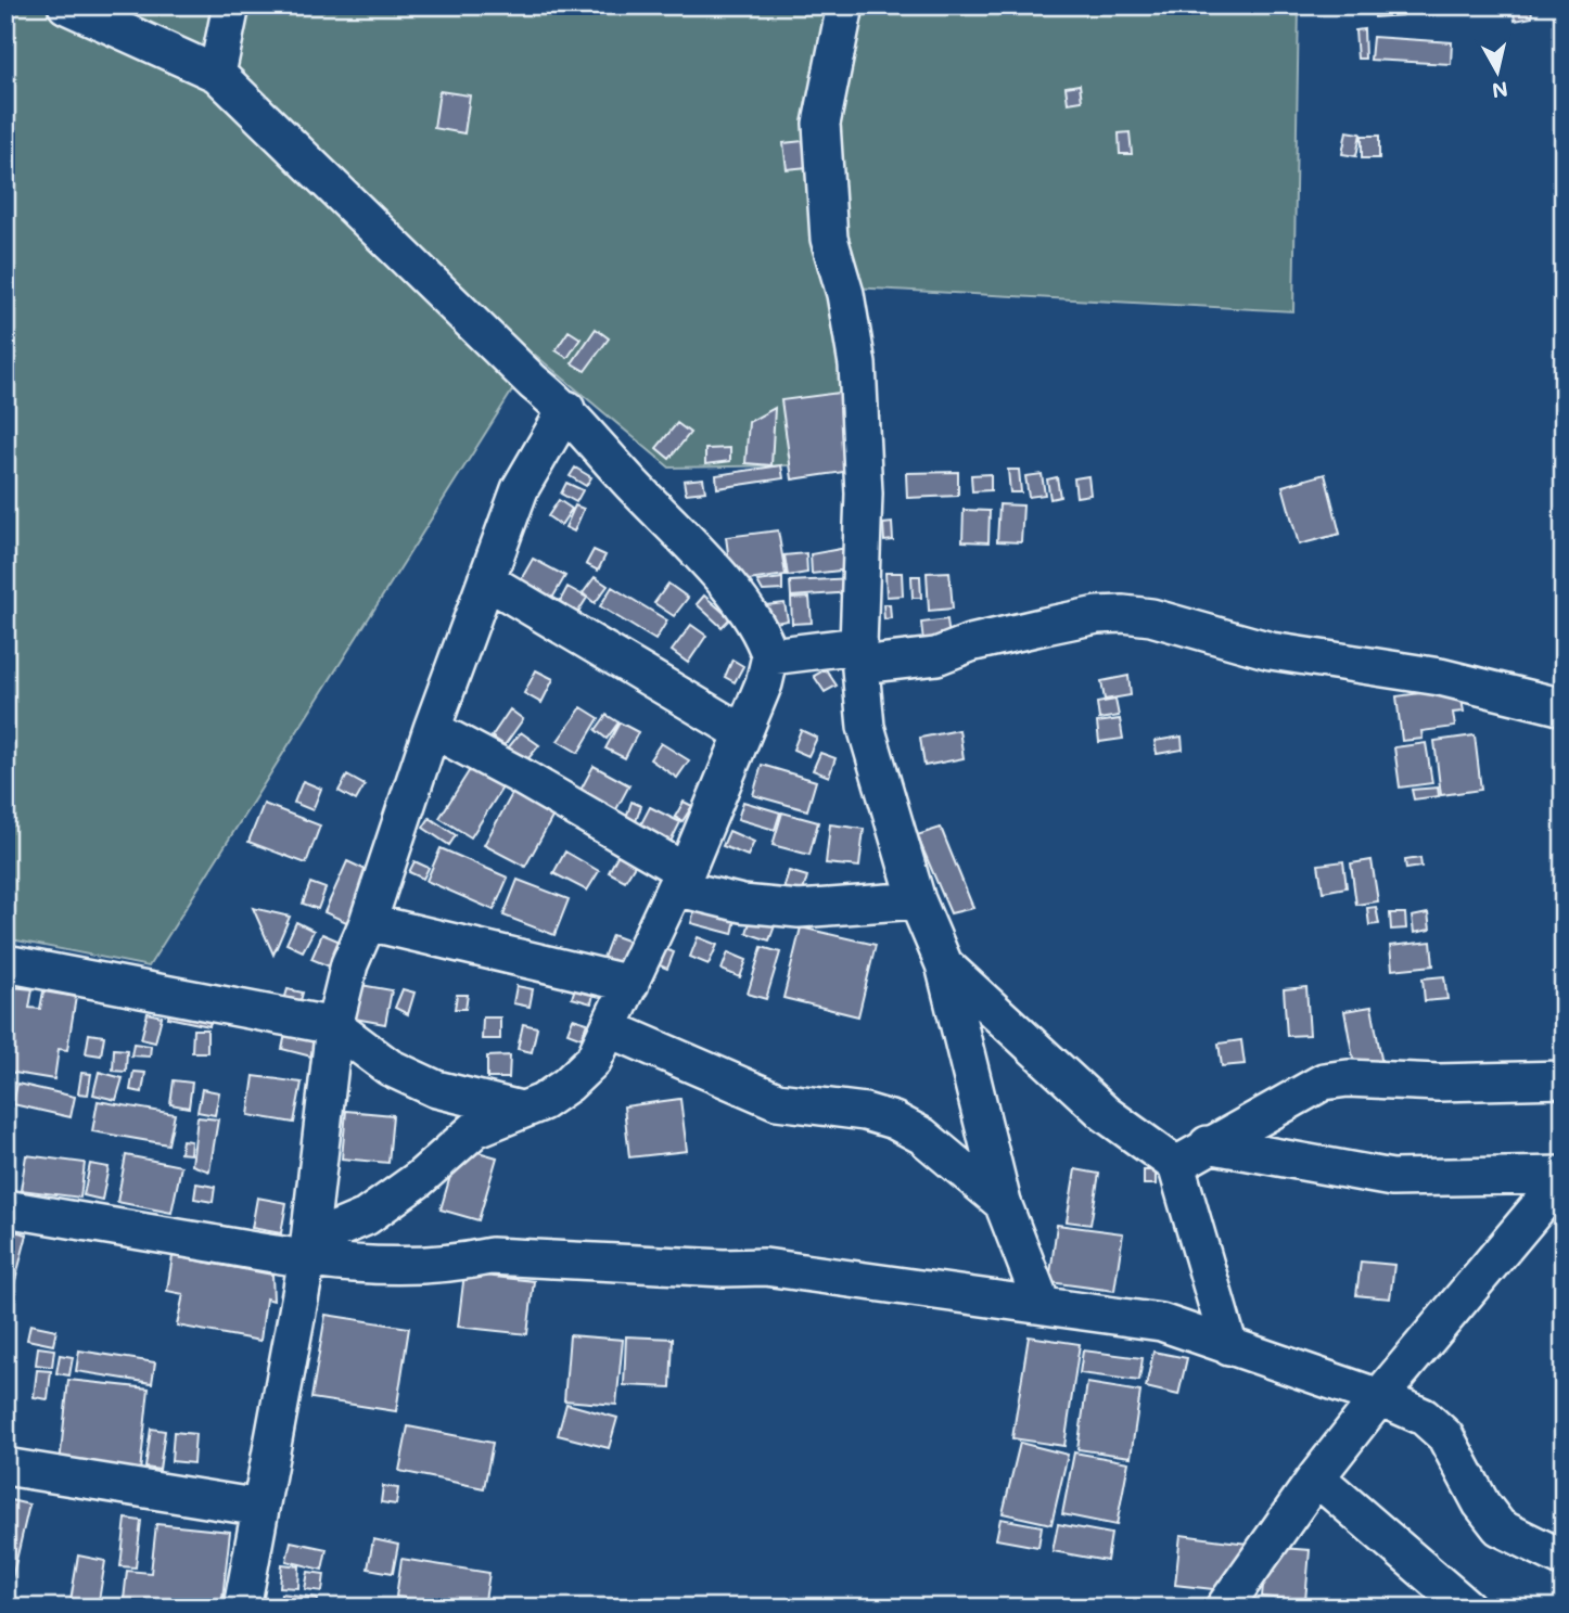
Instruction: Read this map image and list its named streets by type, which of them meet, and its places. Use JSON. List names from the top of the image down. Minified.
{"north":"bottom"}
